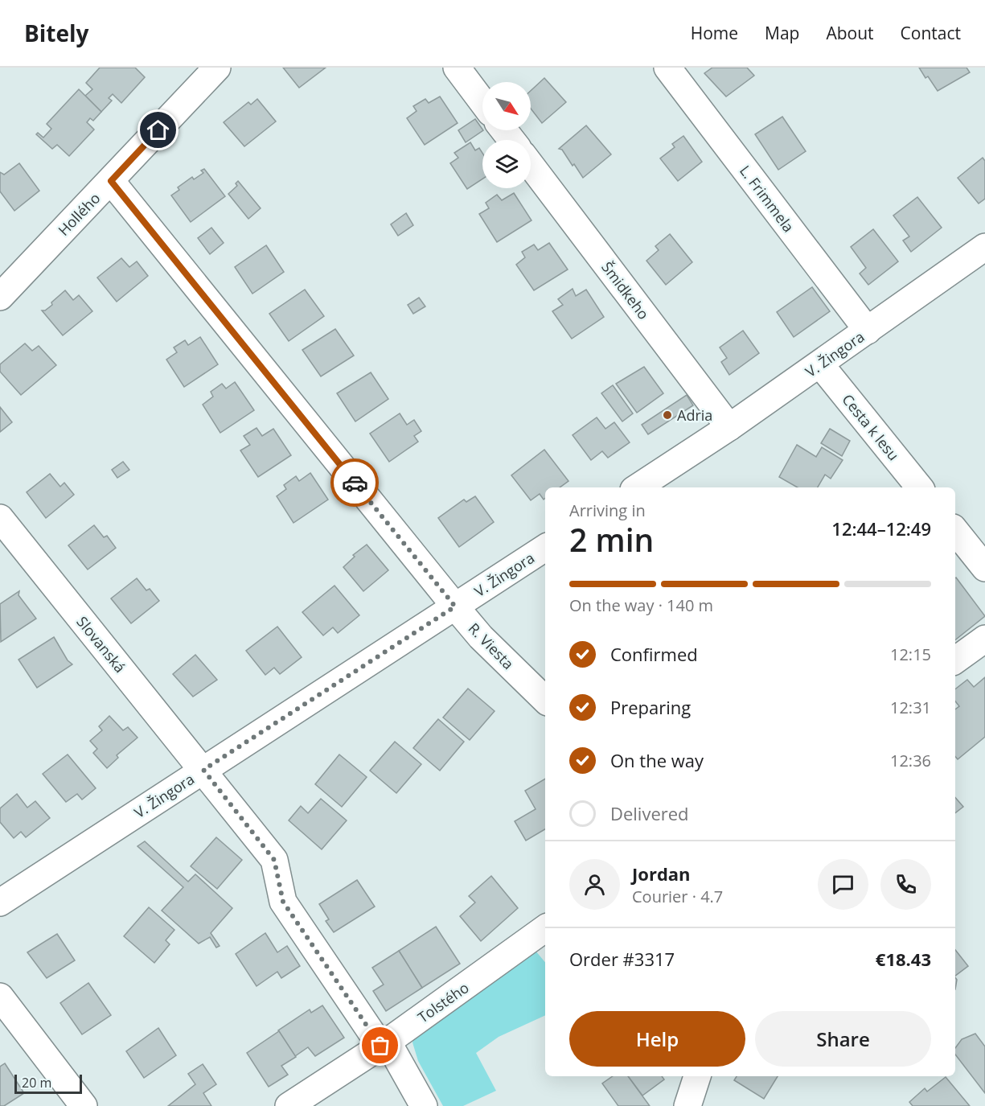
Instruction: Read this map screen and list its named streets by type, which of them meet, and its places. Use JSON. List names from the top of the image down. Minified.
{"streets":{"street":["L. Frimmela","Hollého","Šmidkeho","V. Žingora","Cesta k lesu","Slovanská","R. Viesta","Tolstého"]},"crossings":[["L. Frimmela","V. Žingora"],["Hollého","R. Viesta"],["Šmidkeho","V. Žingora"],["V. Žingora","Cesta k lesu"],["V. Žingora","Slovanská"],["V. Žingora","R. Viesta"],["Slovanská","Tolstého"]],"places":["Adria"],"scale_bar":"20 m","north":"bottom right","page":{"header":"Bitely","nav":["Home","Map","About","Contact"],"heading":["2 min","Arriving in","12:44–12:49"],"panel":["Jordan","Courier · 4.7","Order #3317","€18.43"],"bar":"On the way · 140 m","list":[["Confirmed","12:15"],["Preparing","12:31"],["On the way","12:36"],"Delivered"],"buttons":["Help","Share"],"scale":"20 m"}}
